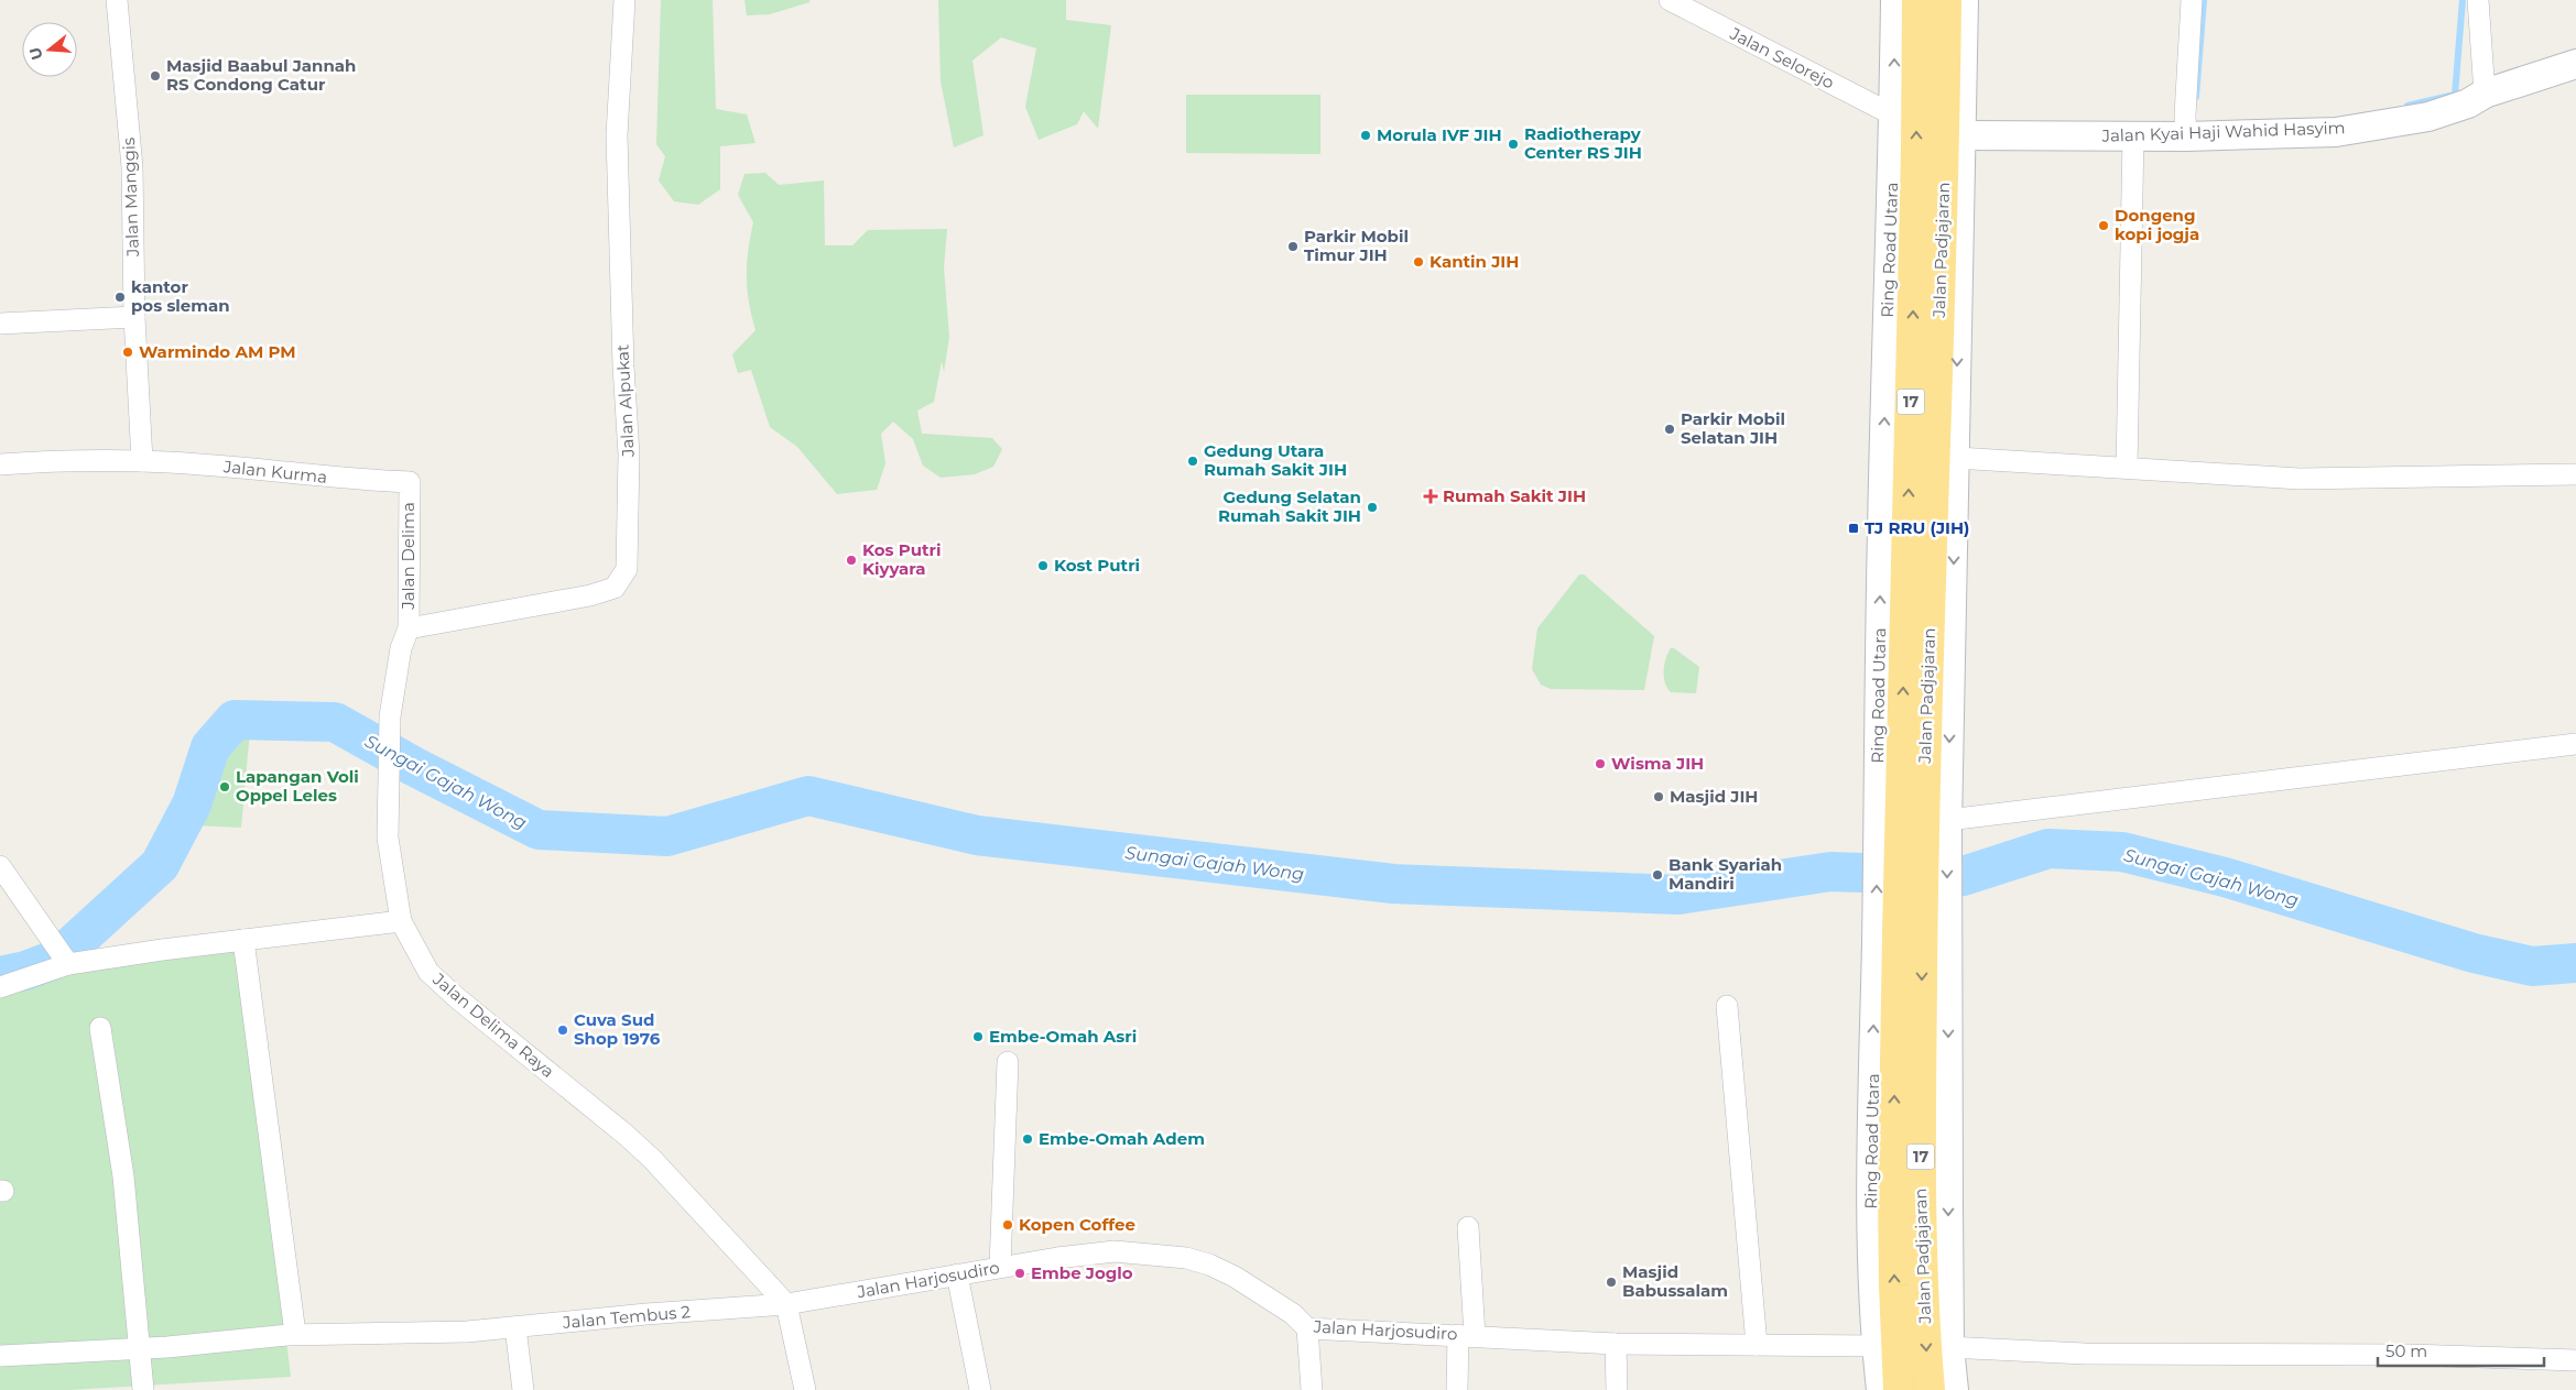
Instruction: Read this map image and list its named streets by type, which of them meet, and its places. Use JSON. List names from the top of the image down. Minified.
{"streets":{"highway":["Jalan Padjajaran","17"],"street":["Jalan Selorejo","Jalan Kyai Haji Wahid Hasyim","Jalan Manggis","Ring Road Utara","Jalan Alpukat","Jalan Kurma","Jalan Delima","Jalan Delima Raya","Jalan Harjosudiro","Jalan Tembus 2"]},"crossings":[["Jalan Selorejo","Ring Road Utara"],["Jalan Kyai Haji Wahid Hasyim","Ring Road Utara"],["Jalan Manggis","Jalan Kurma"],["Ring Road Utara","Jalan Padjajaran"],["Ring Road Utara","Jalan Harjosudiro"],["Jalan Alpukat","Jalan Delima"],["Jalan Alpukat","Jalan Delima Raya"],["Jalan Kurma","Jalan Delima"],["Jalan Delima","Jalan Delima Raya"],["Jalan Delima Raya","Jalan Harjosudiro"],["Jalan Delima Raya","Jalan Tembus 2"],["Jalan Harjosudiro","Jalan Tembus 2"]],"water":["Sungai Gajah Wong"],"places":{"other":["Masjid Baabul Jannah RS Condong Catur","Morula IVF JIH","Radiotherapy Center RS JIH","Dongeng kopi jogja","Parkir Mobil Timur JIH","Kantin JIH","kantor pos sleman","Warmindo AM PM","Parkir Mobil Selatan JIH","Gedung Utara Rumah Sakit JIH","Gedung Selatan Rumah Sakit JIH","Kos Putri Kiyyara","Kost Putri","Wisma JIH","Lapangan Voli Oppel Leles","Masjid JIH","Bank Syariah Mandiri","Cuva Sud Shop 1976","Embe-Omah Asri","Embe-Omah Adem","Kopen Coffee","Embe Joglo","Masjid Babussalam"],"health":["Rumah Sakit JIH"],"transit":["TJ RRU (JIH)"]},"scale_bar":"50 m","north":"left"}
